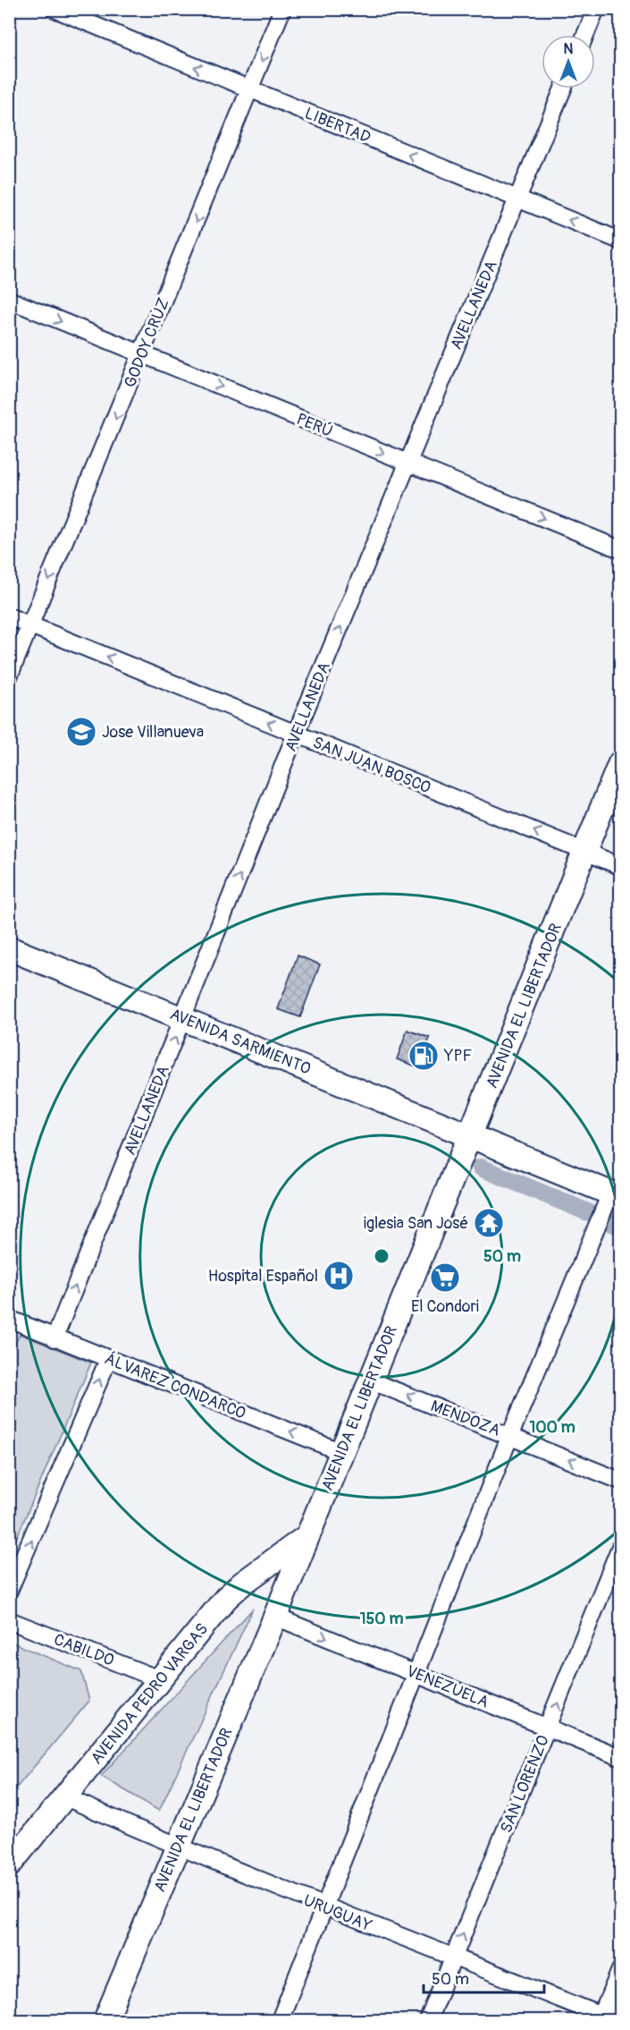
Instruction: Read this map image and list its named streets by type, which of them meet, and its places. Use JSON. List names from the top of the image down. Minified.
{"streets":{"main road":["AVENIDA EL LIBERTADOR","AVENIDA SARMIENTO","AVENIDA PEDRO VARGAS"],"street":["LIBERTAD","AVELLANEDA","GODOY CRUZ","PERÚ","SAN JUAN BOSCO","ÁLVAREZ CONDARCO","MENDOZA","CABILDO","VENEZUELA","SAN LORENZO","URUGUAY"]},"crossings":[["LIBERTAD","AVELLANEDA"],["LIBERTAD","GODOY CRUZ"],["AVELLANEDA","PERÚ"],["AVELLANEDA","SAN JUAN BOSCO"],["AVELLANEDA","AVENIDA SARMIENTO"],["AVELLANEDA","ÁLVAREZ CONDARCO"],["GODOY CRUZ","PERÚ"],["GODOY CRUZ","SAN JUAN BOSCO"],["SAN JUAN BOSCO","AVENIDA EL LIBERTADOR"],["AVENIDA EL LIBERTADOR","AVENIDA SARMIENTO"],["AVENIDA EL LIBERTADOR","ÁLVAREZ CONDARCO"],["AVENIDA EL LIBERTADOR","MENDOZA"],["AVENIDA EL LIBERTADOR","VENEZUELA"],["AVENIDA EL LIBERTADOR","AVENIDA PEDRO VARGAS"],["AVENIDA EL LIBERTADOR","URUGUAY"],["CABILDO","AVENIDA PEDRO VARGAS"],["VENEZUELA","SAN LORENZO"],["AVENIDA PEDRO VARGAS","URUGUAY"],["SAN LORENZO","URUGUAY"]],"one_way":["LIBERTAD","AVELLANEDA","GODOY CRUZ","PERÚ","SAN JUAN BOSCO","ÁLVAREZ CONDARCO","MENDOZA","VENEZUELA"],"places":{"school or university":["Jose Villanueva"],"fuel station":["YPF"],"temple":["iglesia San José"],"hospital":["Hospital Español"],"supermarket":["El Condori"]},"scale_bar":"50 m","north":"top","rings":["50 m","100 m","150 m"]}
